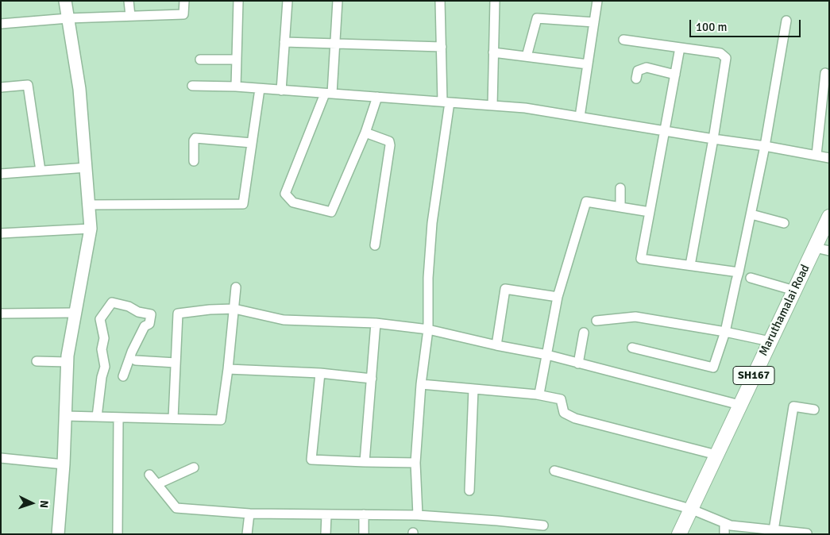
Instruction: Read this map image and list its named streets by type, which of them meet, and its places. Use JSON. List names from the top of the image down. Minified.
{"streets":{"main road":["Maruthamalai Road","SH167"]},"scale_bar":"100 m","north":"right"}
